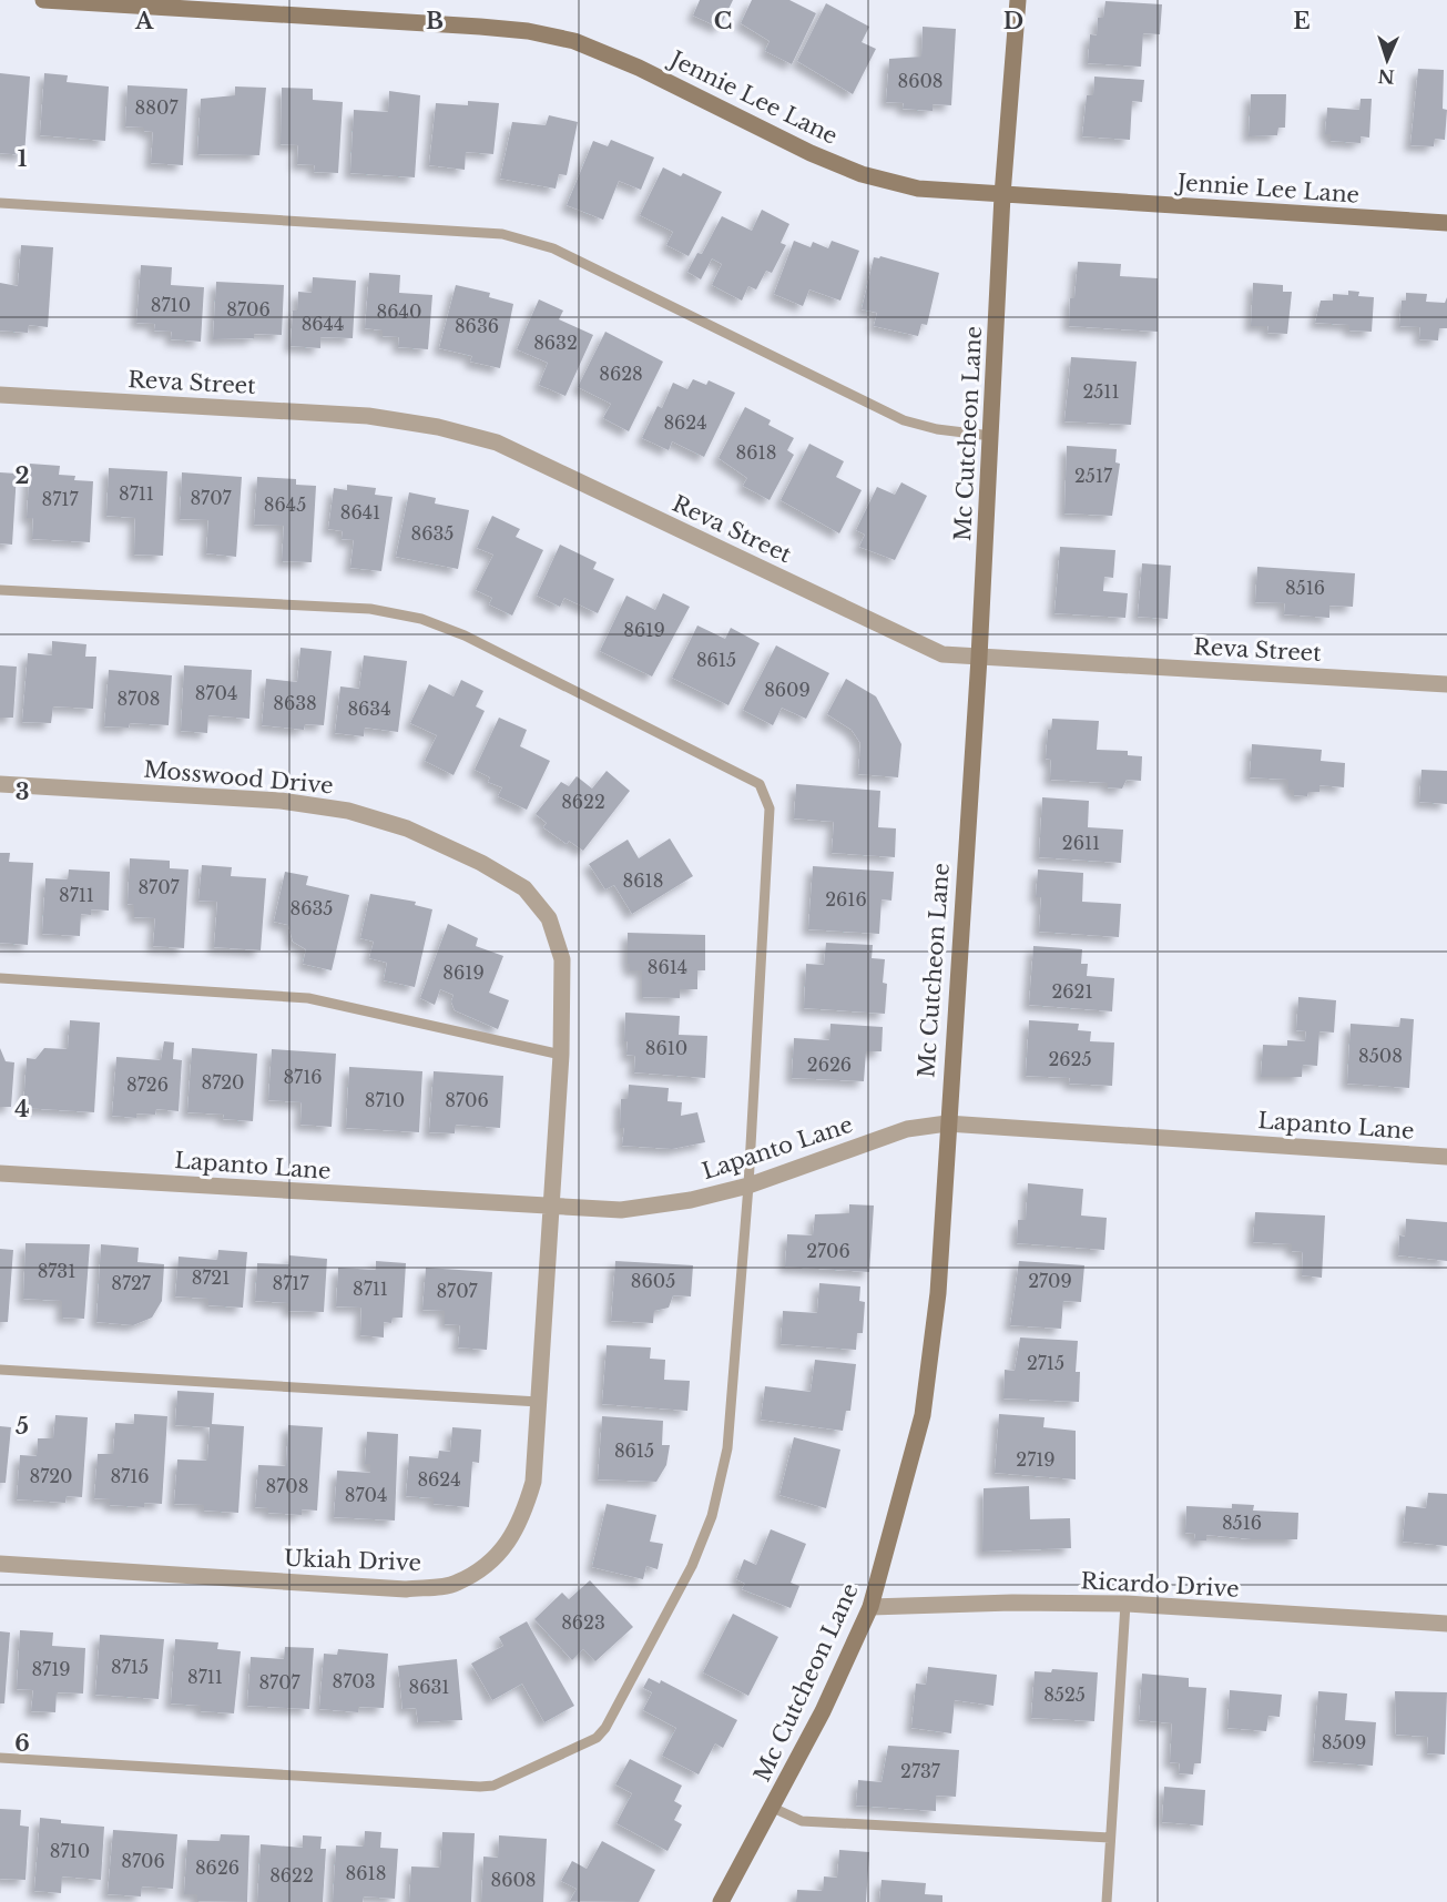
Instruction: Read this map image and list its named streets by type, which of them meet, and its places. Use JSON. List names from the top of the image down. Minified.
{"streets":{"street":["Jennie Lee Lane","Reva Street","Mc Cutcheon Lane","Mosswood Drive","Lapanto Lane","Ukiah Drive","Ricardo Drive"]},"crossings":[["Jennie Lee Lane","Mc Cutcheon Lane"],["Reva Street","Mc Cutcheon Lane"],["Mc Cutcheon Lane","Lapanto Lane"],["Mc Cutcheon Lane","Ricardo Drive"],["Mosswood Drive","Lapanto Lane"],["Mosswood Drive","Ukiah Drive"],["Lapanto Lane","Ukiah Drive"]],"house_numbers":["8608","8807","8710","8706","8640","8644","8636","8632","8628","2511","8624","8618","2517","8711","8707","8717","8645","8641","8635","8516","8619","8615","8609","8704","8708","8638","8634","8622","2611","8618","8707","8711","2616","8635","8614","8619","2621","8610","8508","2625","2626","8716","8720","8726","8710","8706","2706","8731","8721","8605","2709","8727","8717","8711","8707","2715","8615","2719","8720","8716","8624","8708","8704","8516","8623","8715","8719","8711","8703","8707","8631","8525","8509","2737","8710","8706","8626","8618","8622","8608"],"north":"bottom","grid":{"columns":["A","B","C","D","E"],"rows":["1","2","3","4","5","6"]}}
